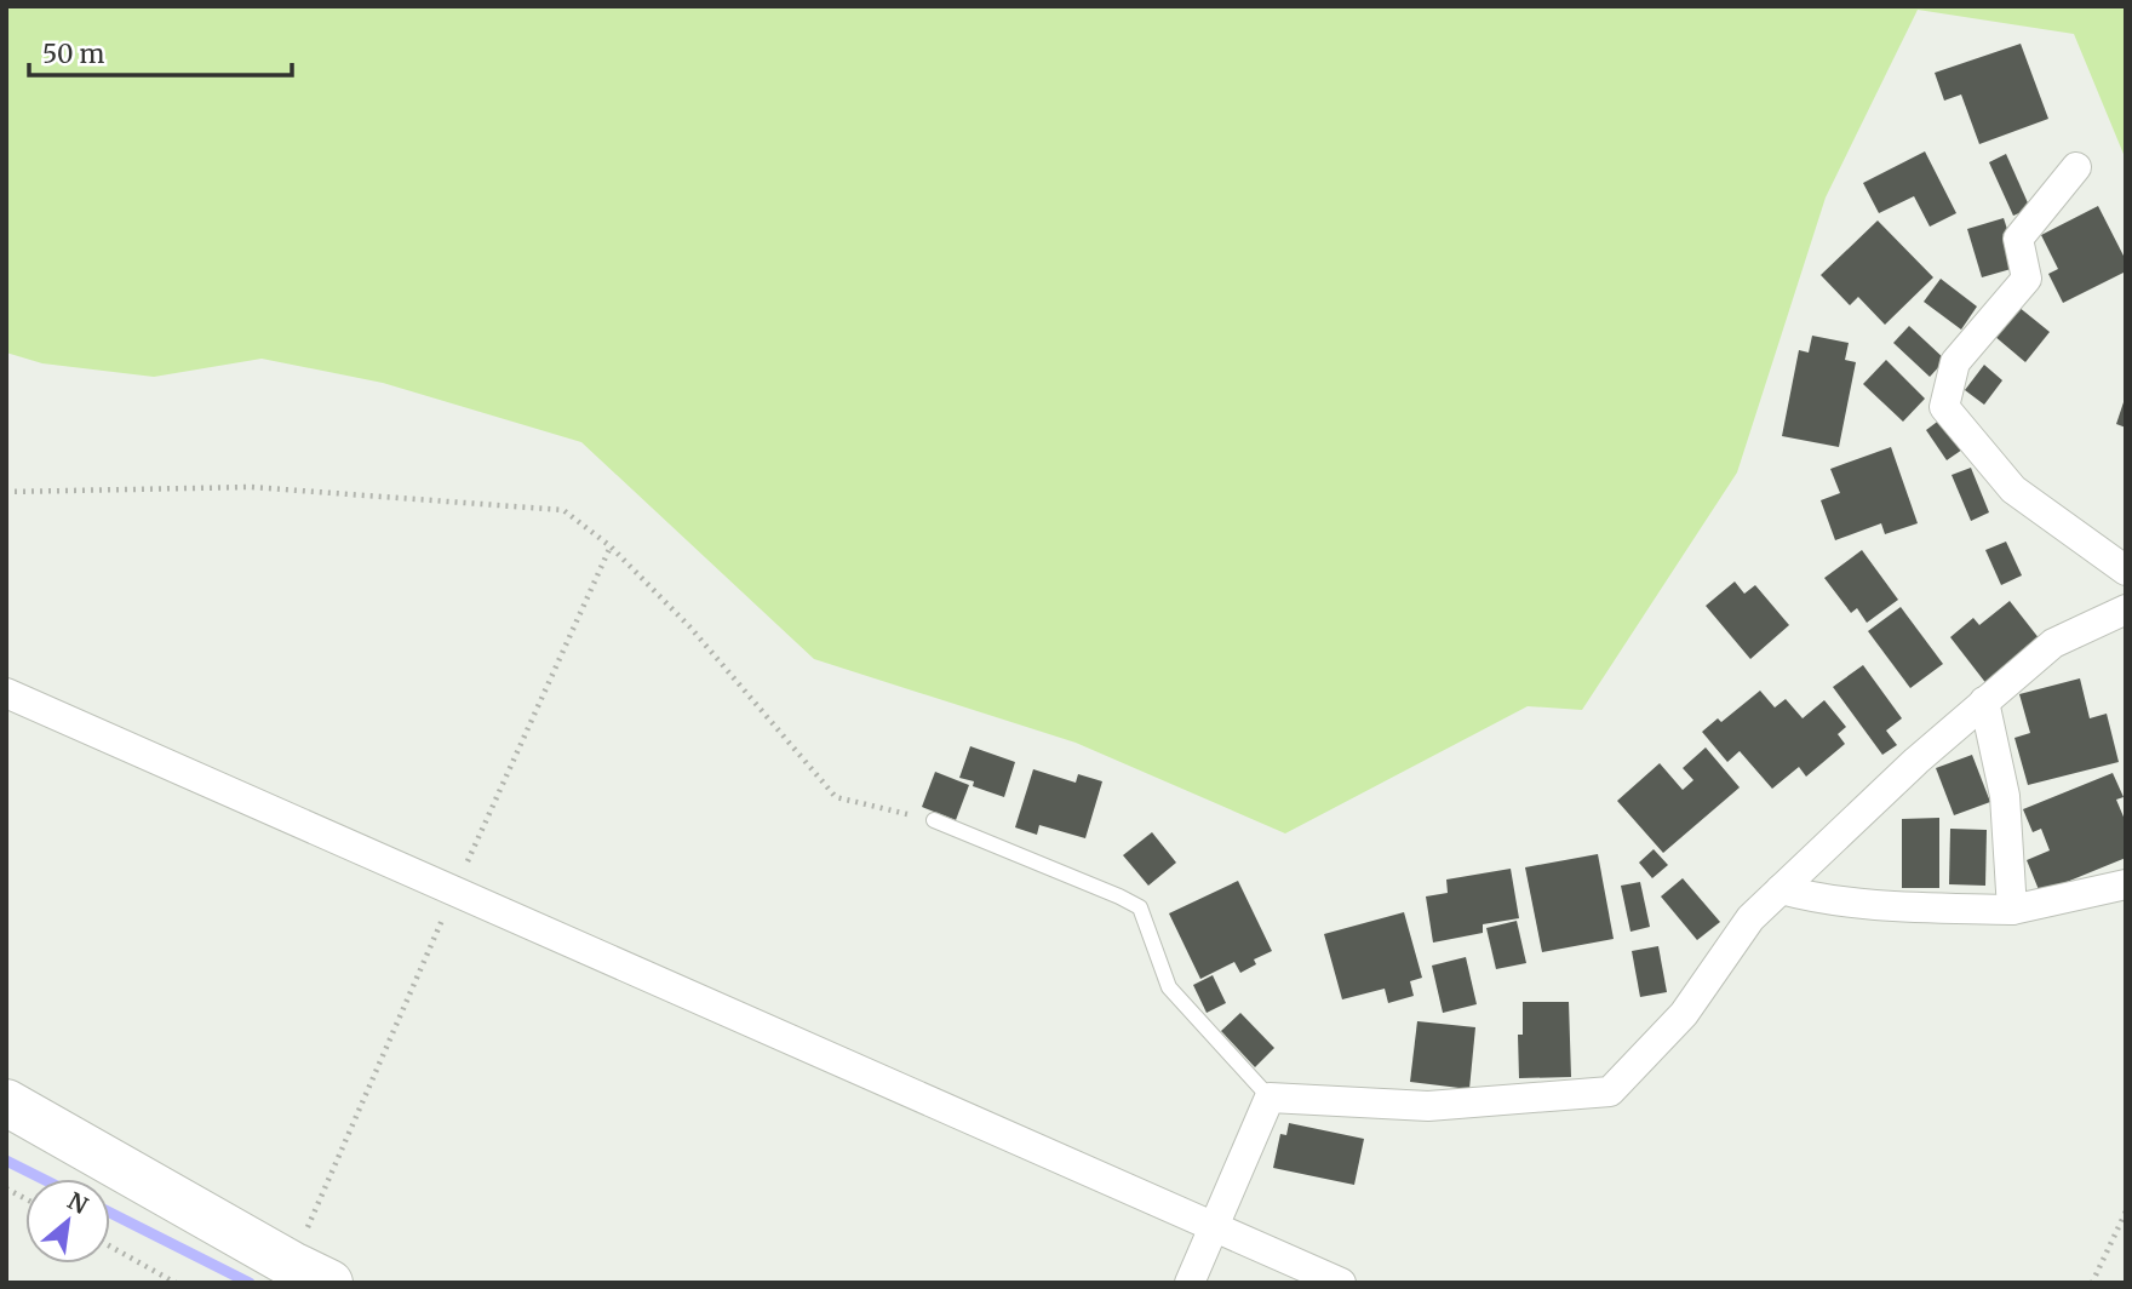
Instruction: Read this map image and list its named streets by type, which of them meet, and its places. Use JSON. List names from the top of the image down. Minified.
{"scale_bar":"50 m","north":"top right"}
